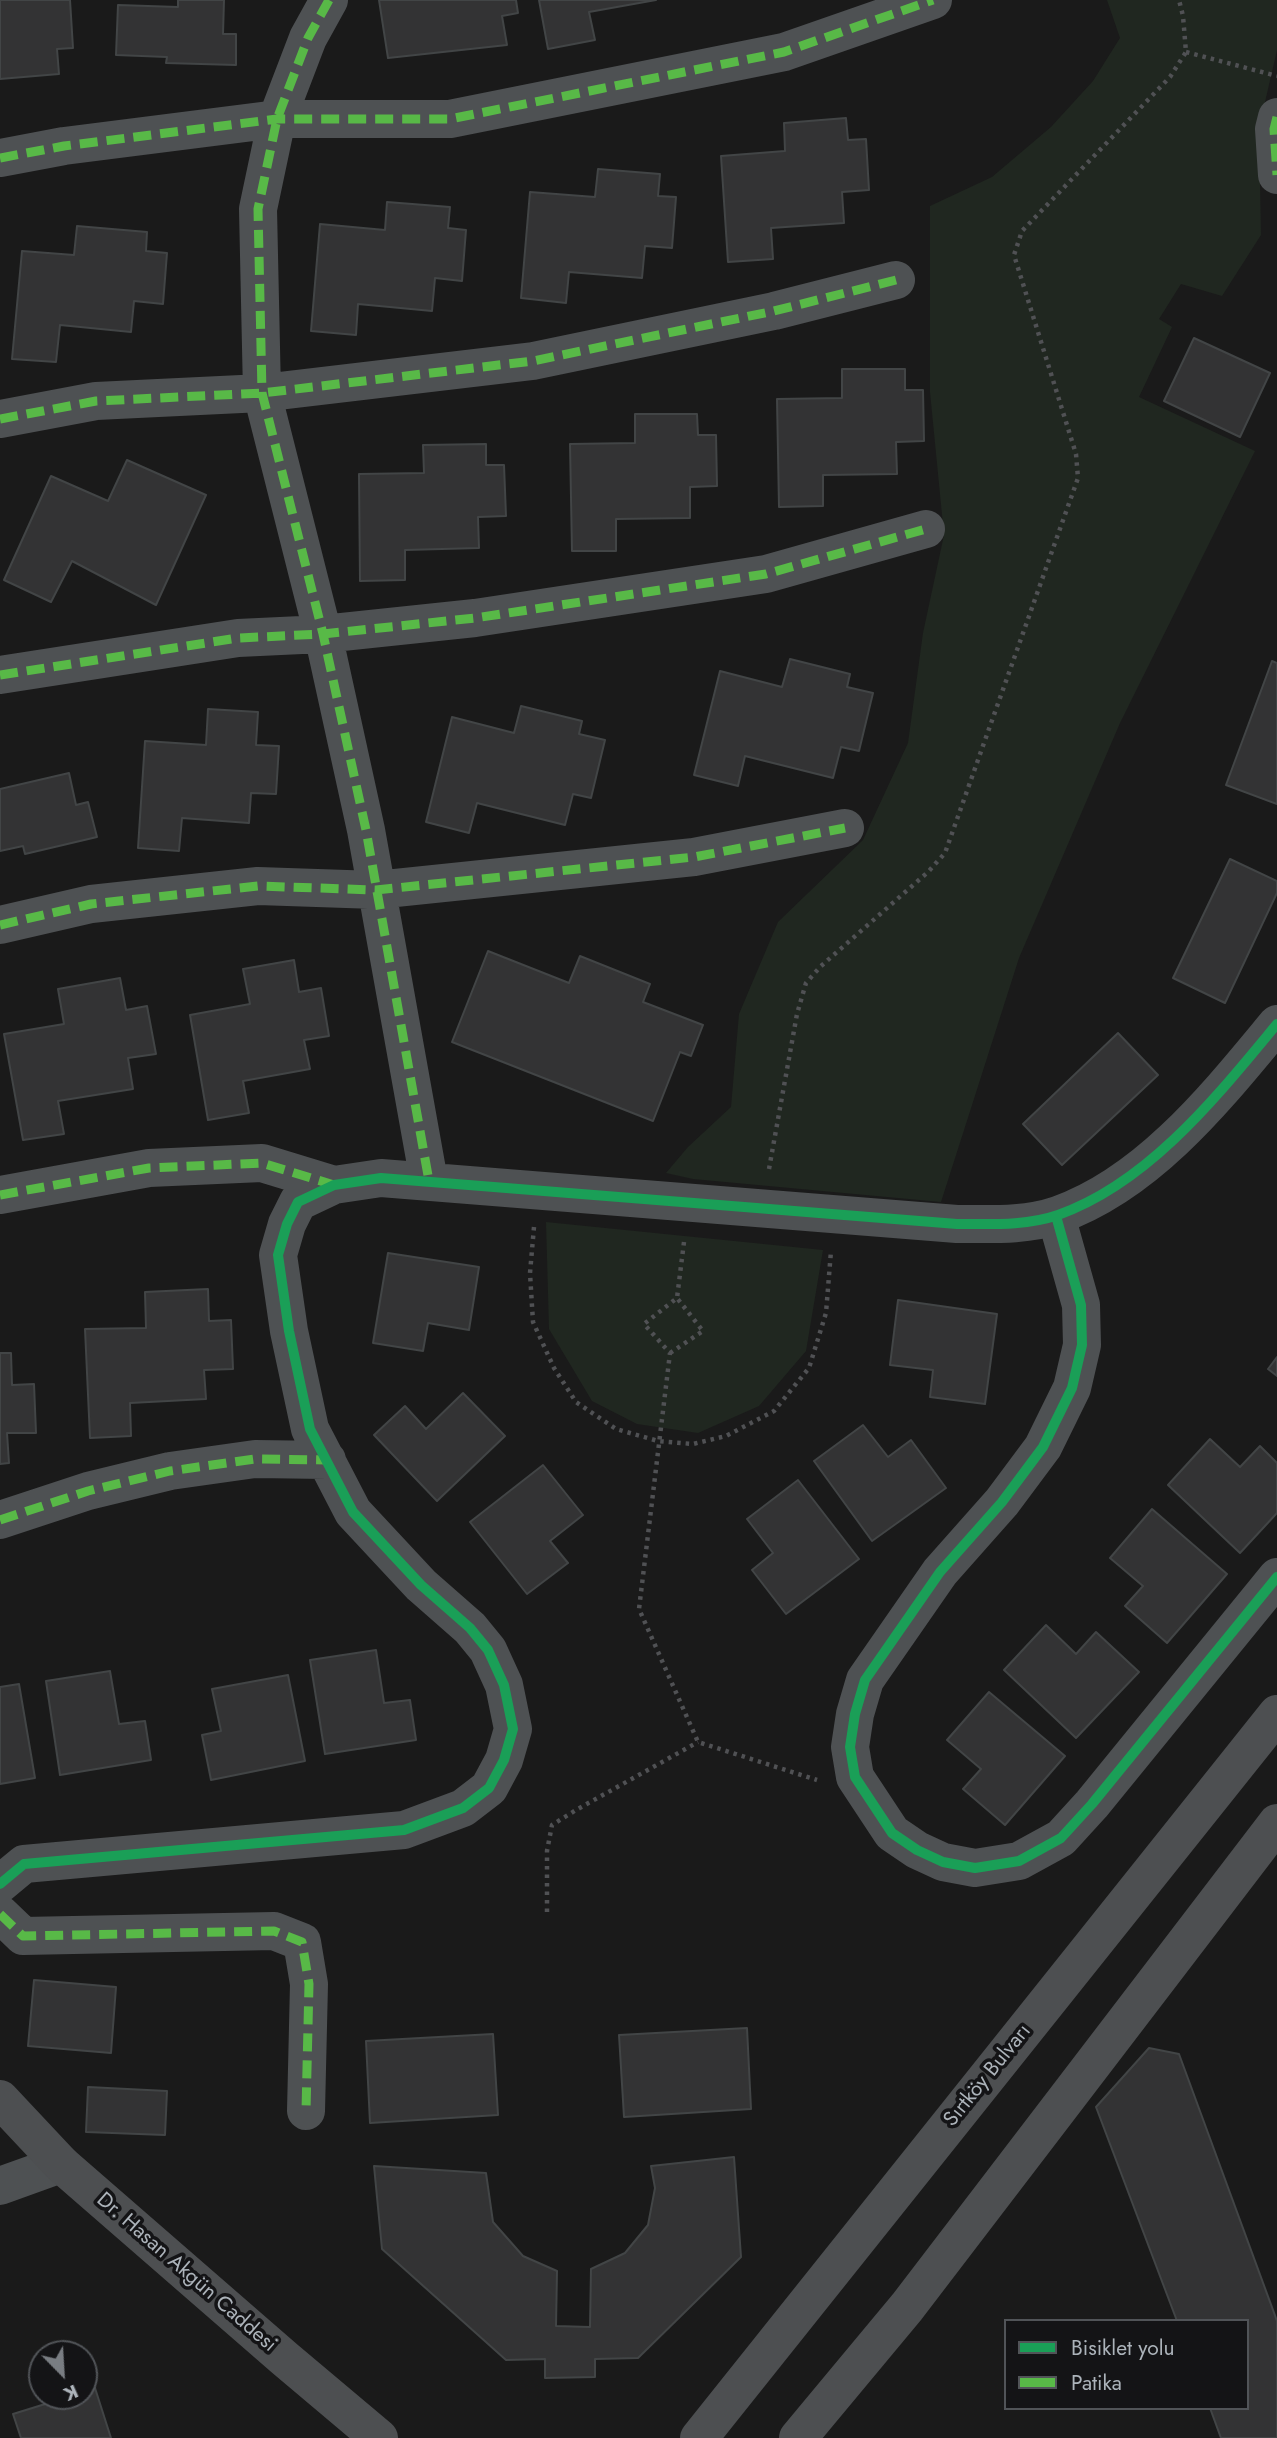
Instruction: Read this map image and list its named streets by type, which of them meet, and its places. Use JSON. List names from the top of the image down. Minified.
{"streets":{"main road":["Sırtköy Bulvarı","Dr. Hasan Akgün Caddesi"]},"legend":["Bisiklet yolu","Patika"],"north":"bottom right"}
